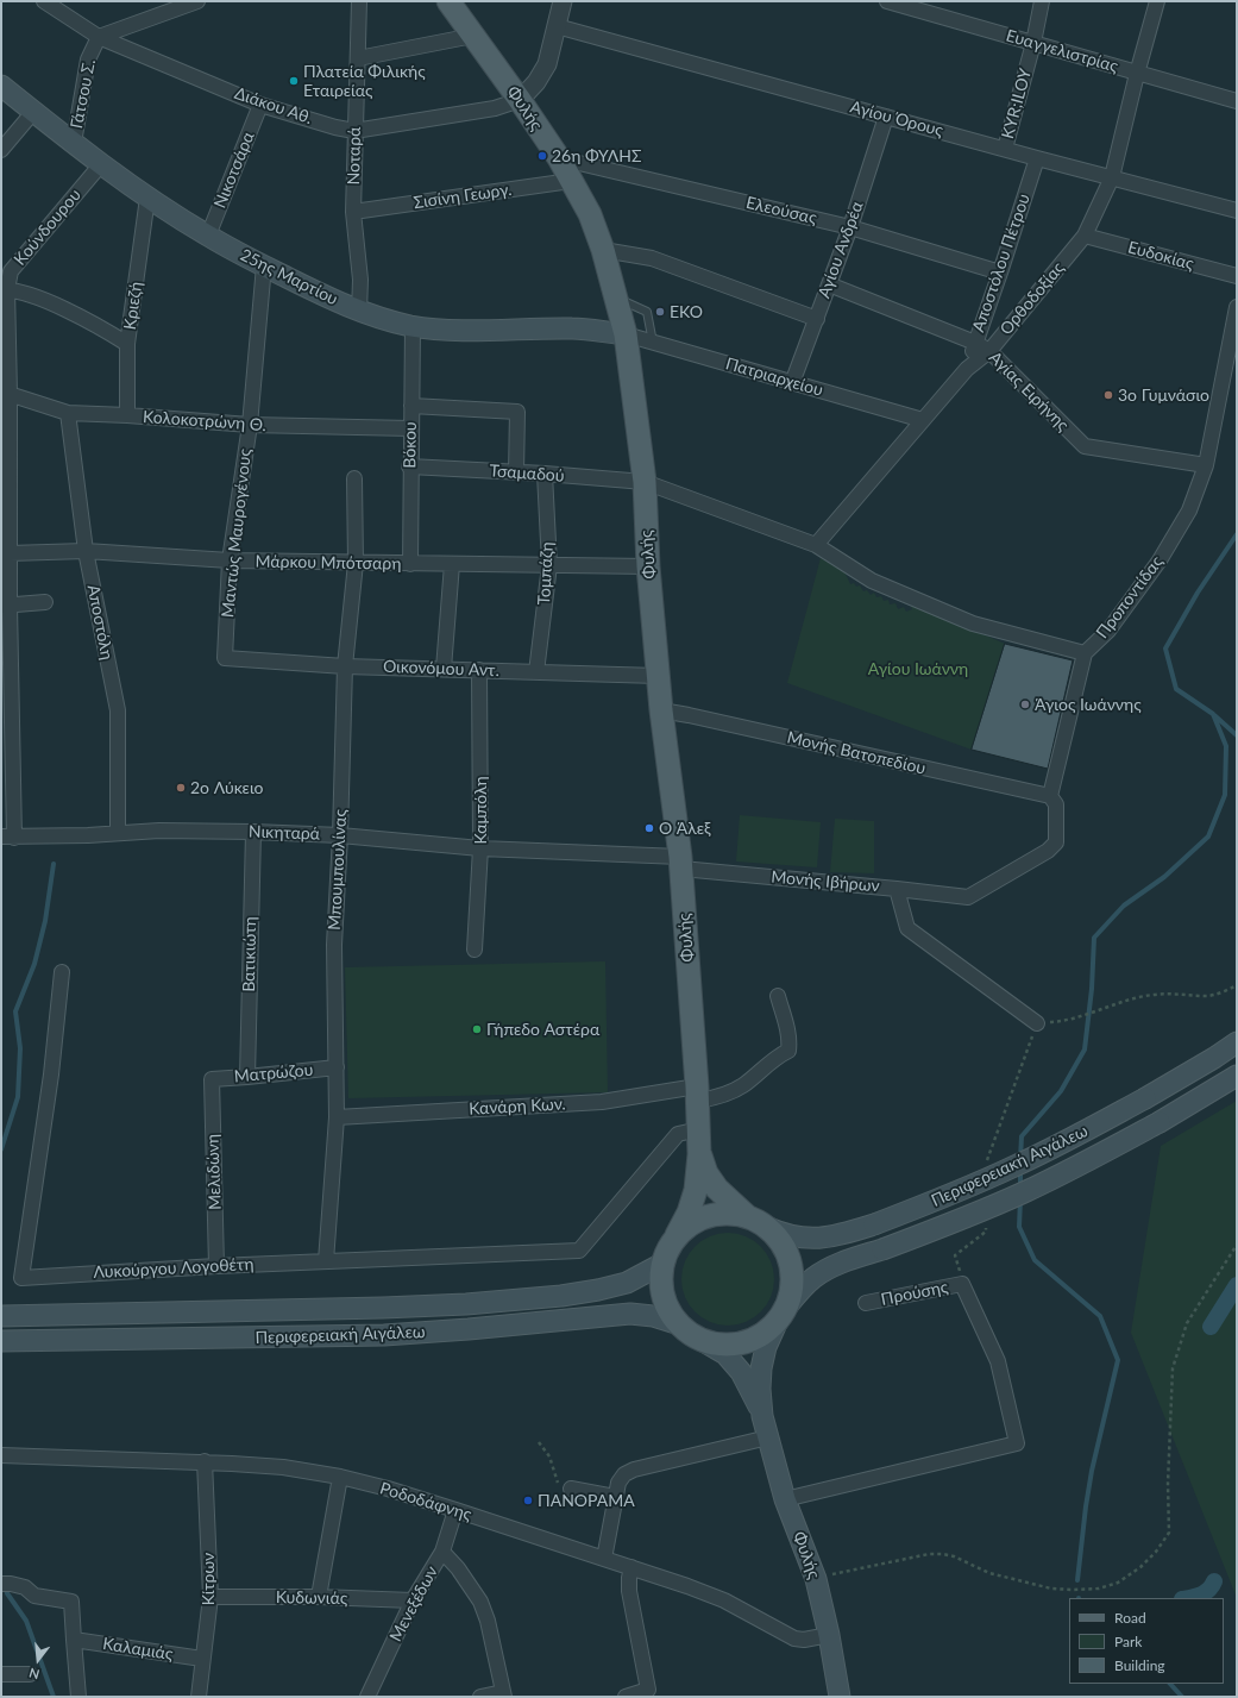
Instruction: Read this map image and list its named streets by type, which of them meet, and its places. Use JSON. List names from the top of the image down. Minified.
{"streets":{"main road":["Φυλής","25ης Μαρτίου","Περιφερειακή Αιγάλεω"],"street":["Ευαγγελιστρίας","Γάτσου Σ.","KYR;ILOY","Διάκου Αθ.","Αγίου Όρους","Νοταρά","Νικοτσάρα","Σισίνη Γεωργ.","Ελεούσας","Κούνδουρου","Αγίου Ανδρέα","Ευδοκίας","Αποστόλου Πέτρου","Ορθοδοξίας","Κριεζή","Πατριαρχείου","Αγίας Ειρήνης","Κολοκοτρώνη Θ.","Βόκου","Τσαμαδού","Μαντώς Μαυρογένους","Μάρκου Μπότσαρη","Τομπάζη","Προποντίδας","Αποστόλη","Οικονόμου Αντ.","Μονής Βατοπεδίου","Καμπόλη","Νικηταρά","Μπουμπουλίνας","Μονής Ιβήρων","Βατικιώτη","Ματρώζου","Κανάρη Κων.","Μελιδώνη","Λυκούργου Λογοθέτη","Προύσης","Ροδοδάφνης","Κίτρων","Κυδωνιάς","Μενεξέδων","Καλαμιάς"]},"crossings":[["Ευαγγελιστρίας","KYR;ILOY"],["Ευαγγελιστρίας","Ορθοδοξίας"],["Γάτσου Σ.","Διάκου Αθ."],["Γάτσου Σ.","25ης Μαρτίου"],["KYR;ILOY","Αγίου Όρους"],["Διάκου Αθ.","Φυλής"],["Διάκου Αθ.","Νοταρά"],["Διάκου Αθ.","Νικοτσάρα"],["Φυλής","Σισίνη Γεωργ."],["Φυλής","Ελεούσας"],["Φυλής","25ης Μαρτίου"],["Φυλής","Πατριαρχείου"],["Φυλής","Τσαμαδού"],["Φυλής","Μάρκου Μπότσαρη"],["Φυλής","Οικονόμου Αντ."],["Φυλής","Μονής Βατοπεδίου"],["Φυλής","Νικηταρά"],["Φυλής","Μονής Ιβήρων"],["Φυλής","Κανάρη Κων."],["Φυλής","Περιφερειακή Αιγάλεω"],["Φυλής","Λυκούργου Λογοθέτη"],["Φυλής","Προύσης"],["Φυλής","Ροδοδάφνης"],["Αγίου Όρους","Αγίου Ανδρέα"],["Αγίου Όρους","Αποστόλου Πέτρου"],["Αγίου Όρους","Ορθοδοξίας"],["Νοταρά","Σισίνη Γεωργ."],["Νοταρά","25ης Μαρτίου"],["Νικοτσάρα","25ης Μαρτίου"],["Ελεούσας","Αγίου Ανδρέα"],["Ελεούσας","Αποστόλου Πέτρου"],["Κούνδουρου","25ης Μαρτίου"],["Κούνδουρου","Κολοκοτρώνη Θ."],["Κούνδουρου","Μάρκου Μπότσαρη"],["Κούνδουρου","Νικηταρά"],["Αγίου Ανδρέα","Πατριαρχείου"],["Αγίου Ανδρέα","Αγίας Ειρήνης"],["Ευδοκίας","Ορθοδοξίας"],["Αποστόλου Πέτρου","Ορθοδοξίας"],["Αποστόλου Πέτρου","Αγίας Ειρήνης"],["25ης Μαρτίου","Κριεζή"],["25ης Μαρτίου","Πατριαρχείου"],["25ης Μαρτίου","Βόκου"],["25ης Μαρτίου","Μαντώς Μαυρογένους"],["Ορθοδοξίας","Πατριαρχείου"],["Ορθοδοξίας","Αγίας Ειρήνης"],["Κριεζή","Κολοκοτρώνη Θ."],["Αγίας Ειρήνης","Προποντίδας"],["Κολοκοτρώνη Θ.","Βόκου"],["Κολοκοτρώνη Θ.","Μαντώς Μαυρογένους"],["Κολοκοτρώνη Θ.","Αποστόλη"],["Βόκου","Τσαμαδού"],["Βόκου","Μάρκου Μπότσαρη"],["Τσαμαδού","Τομπάζη"],["Μαντώς Μαυρογένους","Μάρκου Μπότσαρη"],["Μαντώς Μαυρογένους","Οικονόμου Αντ."],["Μάρκου Μπότσαρη","Τομπάζη"],["Μάρκου Μπότσαρη","Αποστόλη"],["Μάρκου Μπότσαρη","Μπουμπουλίνας"],["Τομπάζη","Οικονόμου Αντ."],["Προποντίδας","Μονής Βατοπεδίου"],["Προποντίδας","Μονής Ιβήρων"],["Αποστόλη","Νικηταρά"],["Οικονόμου Αντ.","Καμπόλη"],["Οικονόμου Αντ.","Μπουμπουλίνας"],["Καμπόλη","Νικηταρά"],["Νικηταρά","Μπουμπουλίνας"],["Νικηταρά","Μονής Ιβήρων"],["Νικηταρά","Βατικιώτη"],["Μπουμπουλίνας","Ματρώζου"],["Μπουμπουλίνας","Κανάρη Κων."],["Μπουμπουλίνας","Λυκούργου Λογοθέτη"],["Βατικιώτη","Ματρώζου"],["Ματρώζου","Μελιδώνη"],["Μελιδώνη","Λυκούργου Λογοθέτη"],["Ροδοδάφνης","Κίτρων"],["Ροδοδάφνης","Μενεξέδων"],["Κίτρων","Κυδωνιάς"],["Κίτρων","Καλαμιάς"],["Κυδωνιάς","Μενεξέδων"]],"parks":["Αγίου Ιωάννη"],"places":["Πλατεία Φιλικής Εταιρείας","26η ΦΥΛΗΣ","EKO","3ο Γυμνάσιο","Άγιος Ιωάννης","2ο Λύκειο","Ο Άλεξ","Γήπεδο Αστέρα","ΠΑΝΟΡΑΜΑ"],"legend":["Road","Park","Building"],"north":"bottom"}
